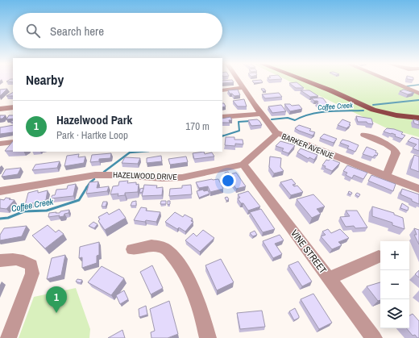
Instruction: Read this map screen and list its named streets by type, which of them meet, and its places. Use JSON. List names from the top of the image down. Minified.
{"streets":{"street":["BARKER AVENUE","HAZELWOOD DRIVE","VINE STREET"]},"crossings":[["HAZELWOOD DRIVE","VINE STREET"]],"water":["Coffee Creek"],"page":{"search":"Search here","heading":"Nearby","list":[{"mark":"1","name":"Hazelwood Park","note":"Park · Hartke Loop","value":"170 m"}],"map_buttons":["+","−"],"pins":"1"}}
